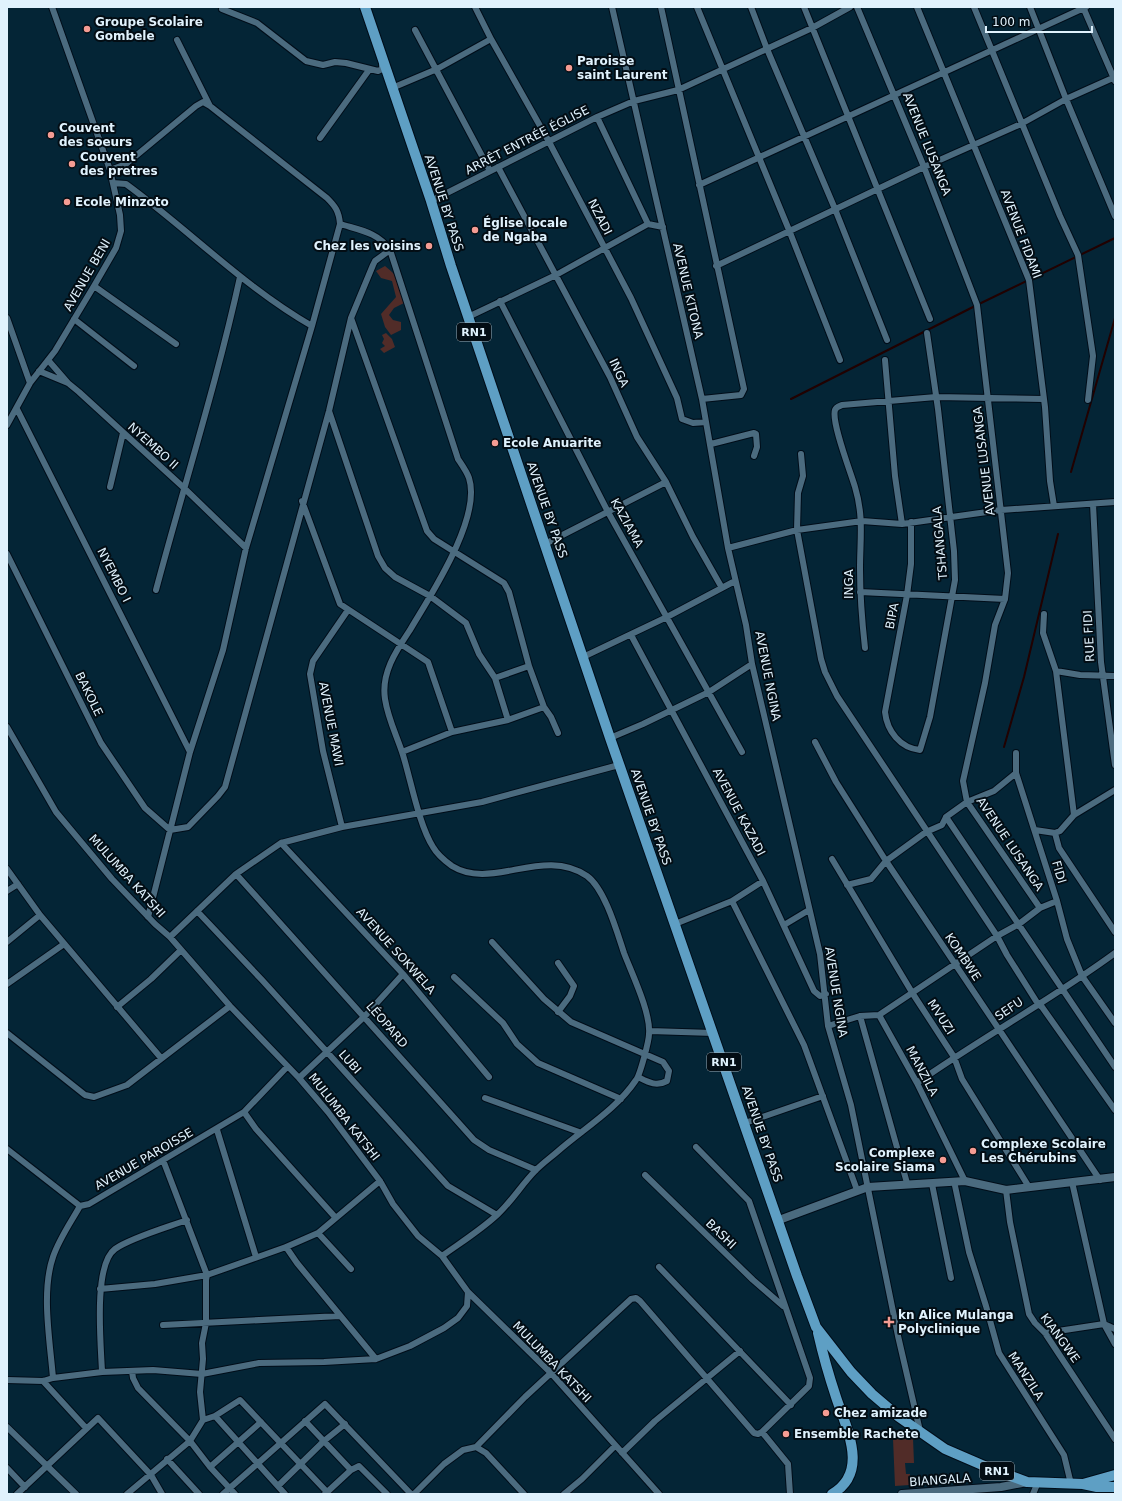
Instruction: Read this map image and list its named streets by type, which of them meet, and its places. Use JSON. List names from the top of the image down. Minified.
{"streets":{"highway":["AVENUE BY PASS","RN1"],"street":["ARRÊT ENTRÉE ÉGLISE","AVENUE LUSANGA","NZADI","AVENUE FIDAMI","AVENUE BENI","AVENUE KITONA","INGA","NYEMBO II","KAZIAMA","TSHANGALA","NYEMBO I","BIPA","RUE FIDI","AVENUE NGINA","BAKOLE","AVENUE MAWI","AVENUE KAZADI","FIDI","MULUMBA KATSHI","AVENUE SOKWELA","KOMBWE","SEFU","MVUZI","LÉOPARD","LUBI","MANZILA","AVENUE PAROISSE","BASHI","KIANGWE","BIANGALA"]},"crossings":[["ARRÊT ENTRÉE ÉGLISE","AVENUE BY PASS"],["ARRÊT ENTRÉE ÉGLISE","NZADI"],["ARRÊT ENTRÉE ÉGLISE","AVENUE KITONA"],["ARRÊT ENTRÉE ÉGLISE","INGA"],["AVENUE BY PASS","AVENUE NGINA"],["AVENUE BY PASS","MANZILA"],["AVENUE BY PASS","BIANGALA"],["NZADI","AVENUE KITONA"],["AVENUE BENI","NYEMBO II"],["AVENUE BENI","NYEMBO I"],["AVENUE KITONA","AVENUE NGINA"],["TSHANGALA","BIPA"],["AVENUE NGINA","AVENUE KAZADI"],["FIDI","SEFU"],["MULUMBA KATSHI","AVENUE PAROISSE"],["KOMBWE","SEFU"],["SEFU","MVUZI"],["SEFU","MANZILA"]],"places":{"other":["Groupe Scolaire Gombele","Paroisse saint Laurent","Couvent des soeurs","Couvent des pretres","Ecole Minzoto","Église locale de Ngaba","Chez les voisins","Ecole Anuarite","Complexe Scolaire Les Chérubins","Complexe Scolaire Siama","Chez amizade","Ensemble Rachete"],"health":["kn Alice Mulanga Polyclinique"]},"scale_bar":"100 m"}
